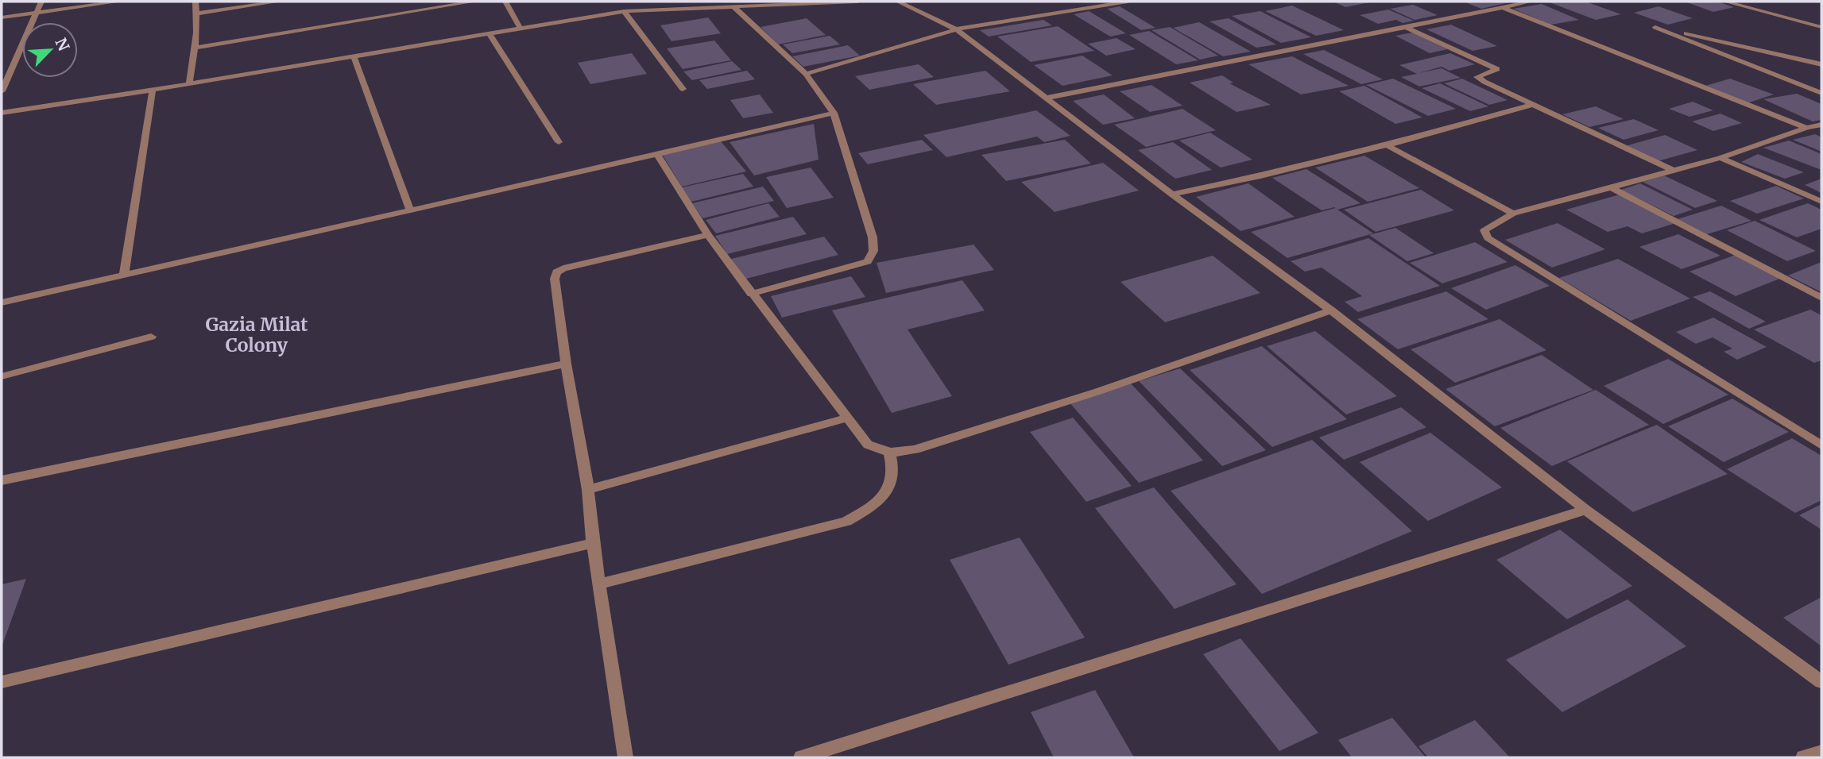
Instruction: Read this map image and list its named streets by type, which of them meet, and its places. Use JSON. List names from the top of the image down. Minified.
{"districts":["Gazia Milat Colony"],"north":"top right"}
